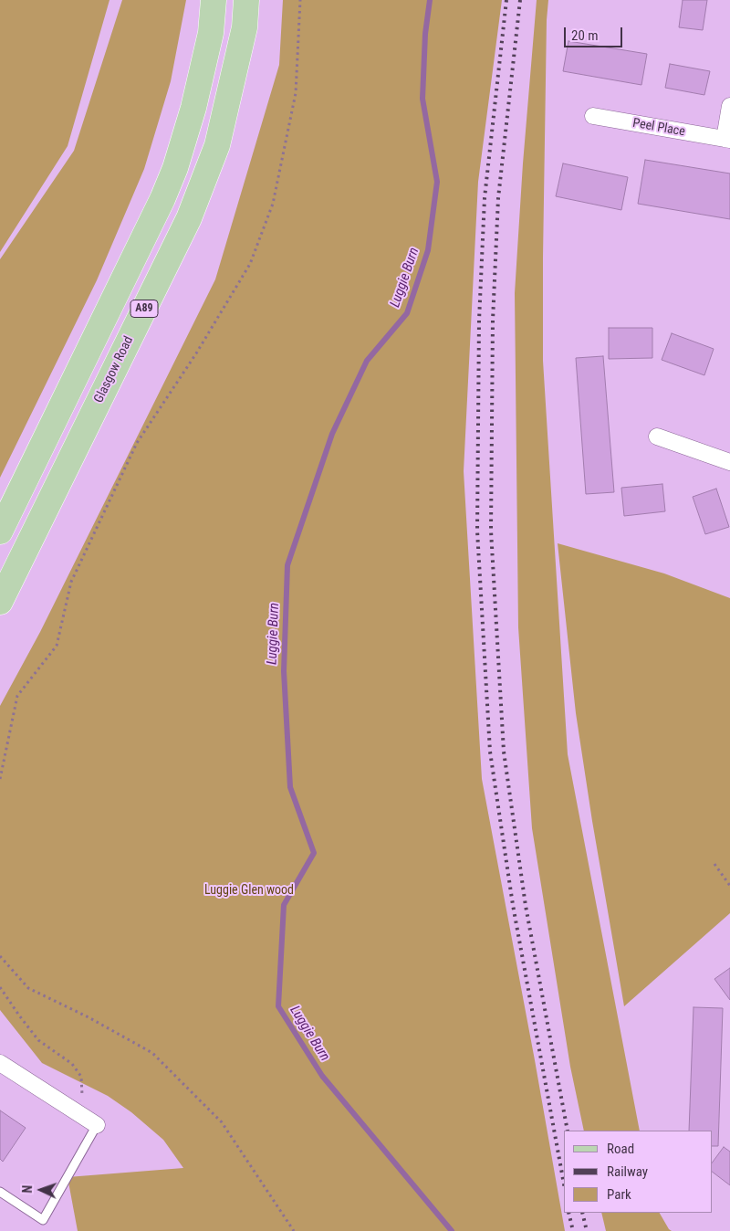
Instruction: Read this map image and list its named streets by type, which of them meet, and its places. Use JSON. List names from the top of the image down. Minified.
{"streets":{"main road":["A89","Glasgow Road"],"street":["Peel Place"]},"water":["Luggie Burn"],"parks":["Luggie Glen wood"],"legend":["Road","Railway","Park"],"scale_bar":"20 m","north":"left"}
